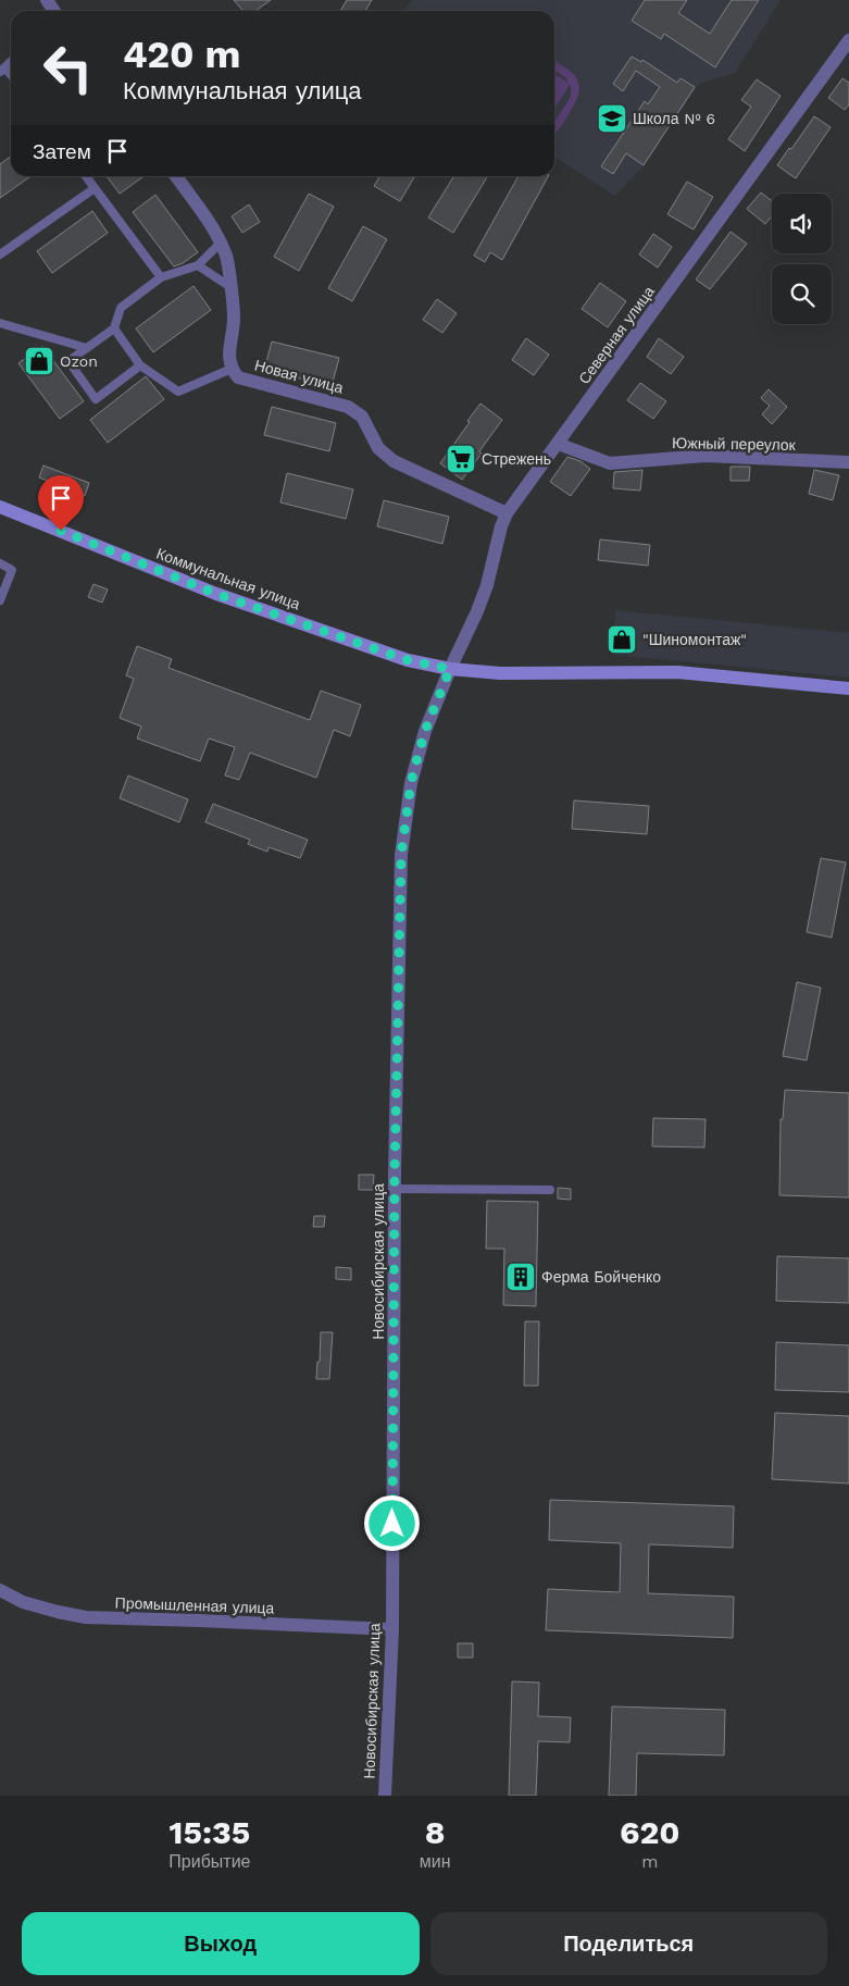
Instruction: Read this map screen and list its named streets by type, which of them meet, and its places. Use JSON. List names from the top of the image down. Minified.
{"streets":{"main road":["Коммунальная улица"],"street":["Северная улица","Новая улица","Южный переулок","Новосибирская улица","Промышленная улица"]},"crossings":[["Северная улица","Новая улица"],["Северная улица","Южный переулок"],["Северная улица","Коммунальная улица"],["Северная улица","Новосибирская улица"],["Коммунальная улица","Новосибирская улица"],["Новосибирская улица","Промышленная улица"]],"places":{"school or university":["Школа № 6"],"shop":["Ozon","\"Шиномонтаж\""],"supermarket":["Стрежень"],"building":["Ферма Бойченко"]},"page":{"turn":["420 m","Коммунальная улица"],"then":"Затем","eta":["15:35","Прибытие","8","мин","620","m"],"buttons":["Выход","Поделиться"]}}
